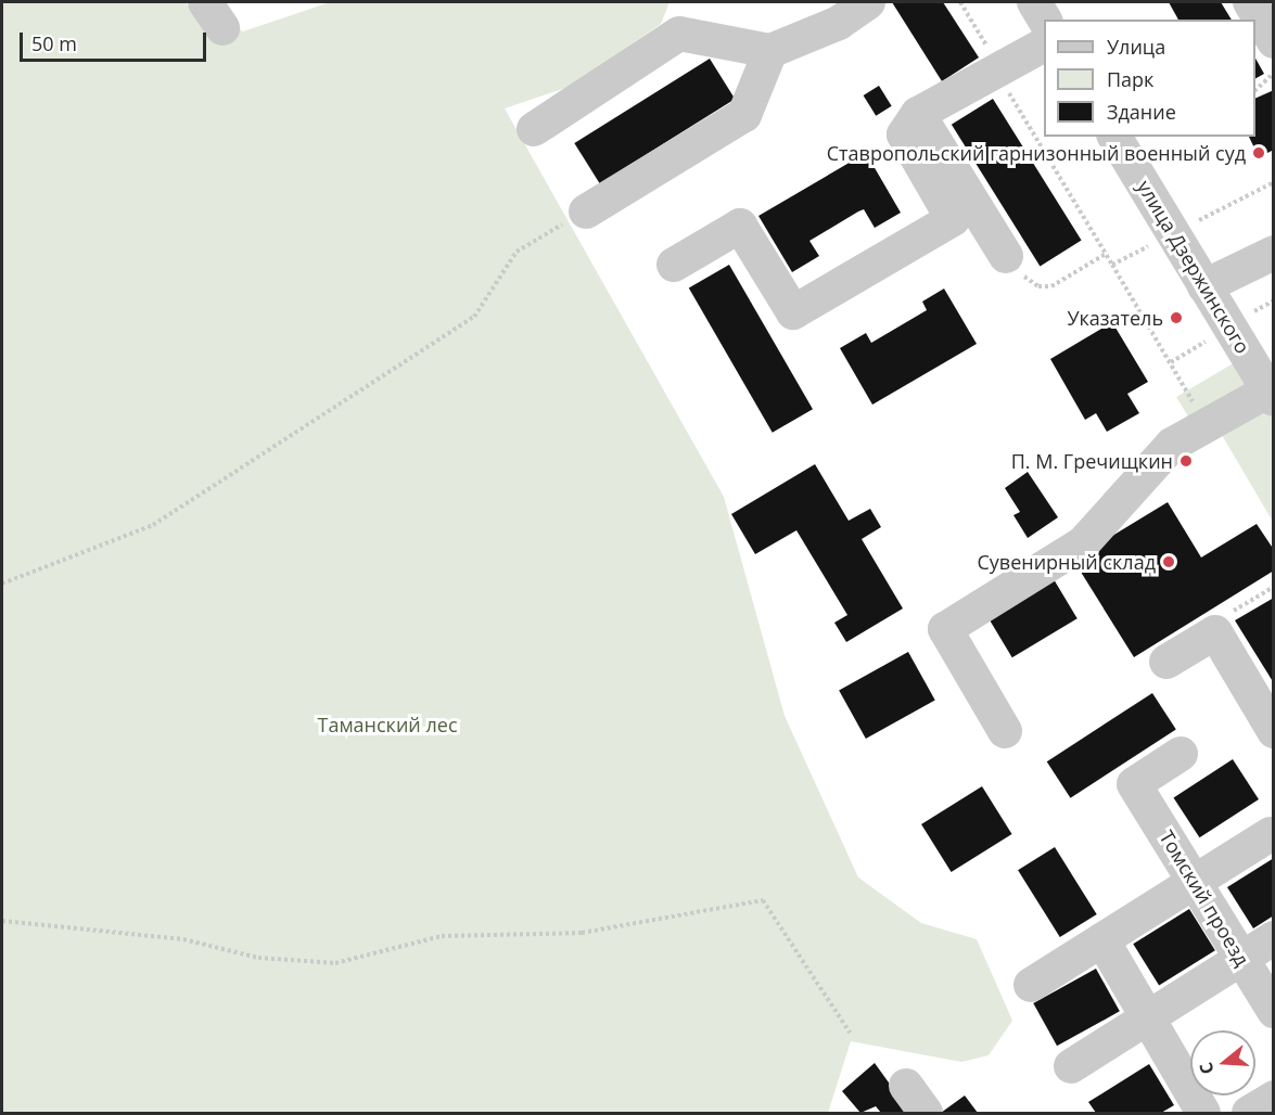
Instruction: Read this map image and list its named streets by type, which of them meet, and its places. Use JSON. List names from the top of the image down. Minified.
{"streets":{"street":["улица Дзержинского","Томский проезд"]},"parks":["Таманский лес"],"places":["Ставропольский гарнизонный военный суд","Указатель","П. М. Гречищкин","Сувенирный склад"],"legend":["Улица","Парк","Здание"],"scale_bar":"50 m","north":"left"}
